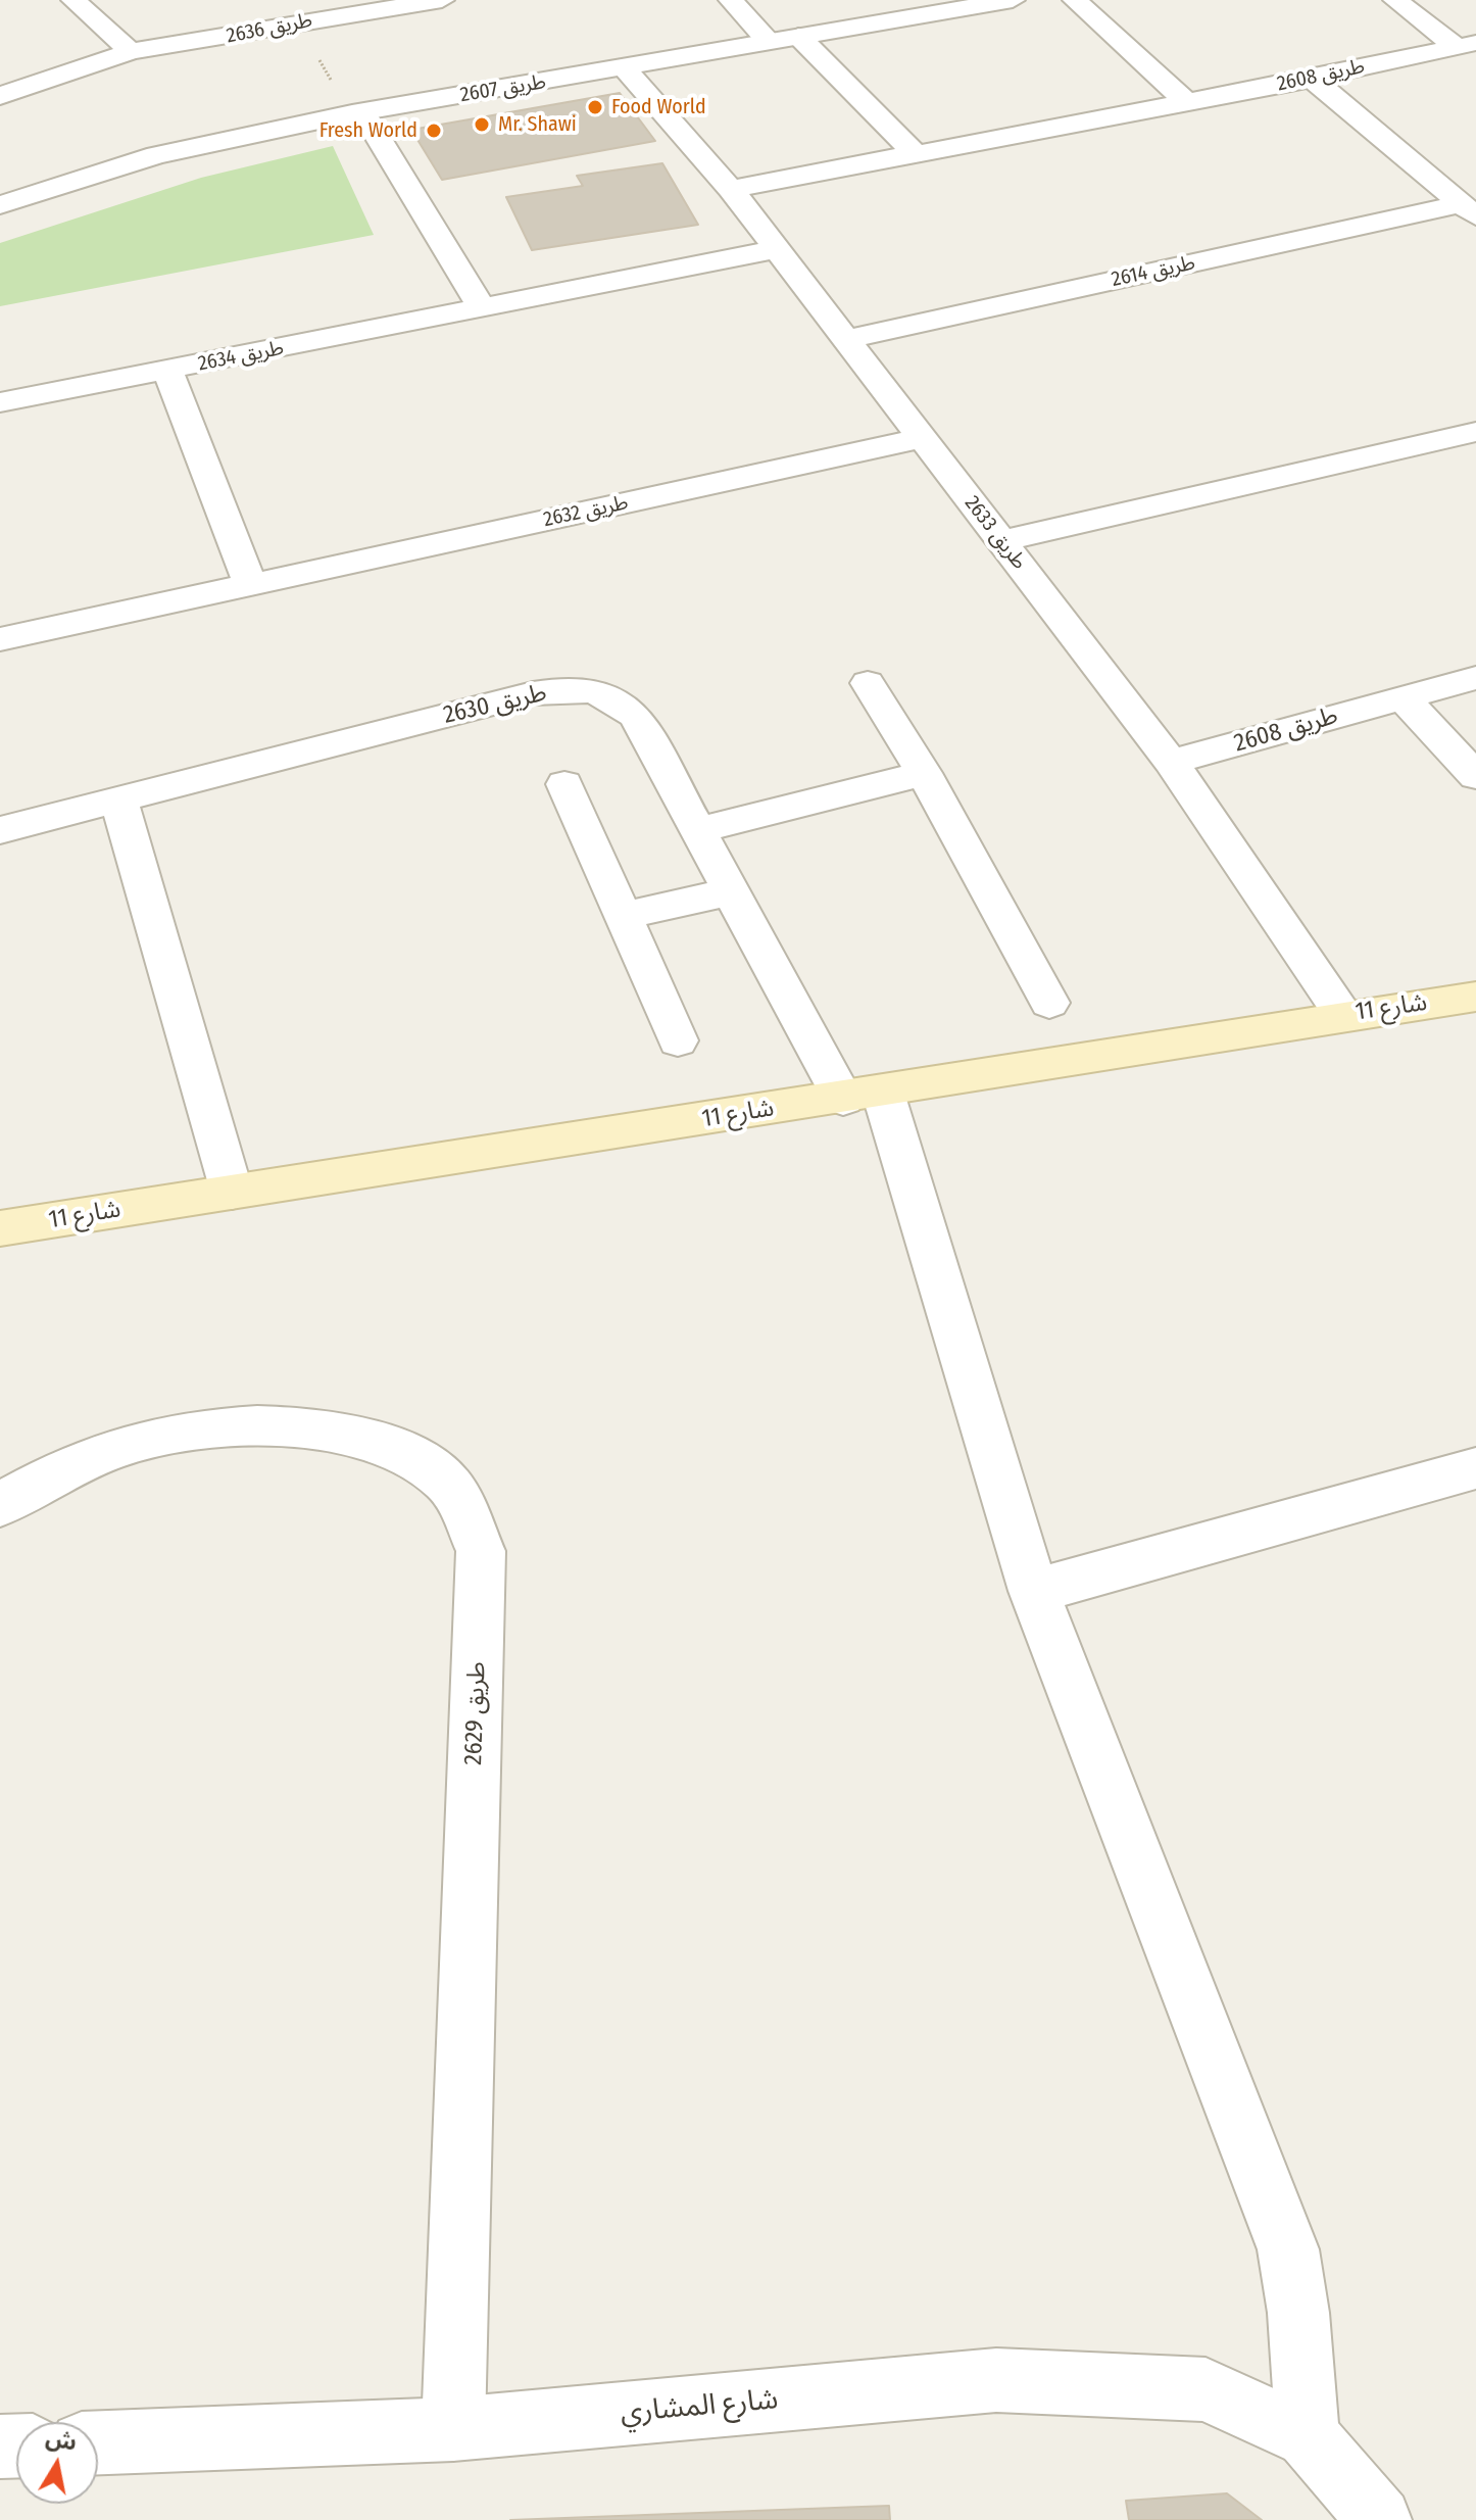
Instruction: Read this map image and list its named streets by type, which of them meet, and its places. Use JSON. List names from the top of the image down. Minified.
{"streets":{"main road":["شارع 11"],"street":["طريق 2636","طريق 2608","طريق 2607","طريق 2614","طريق 2634","طريق 2632","طريق 2633","طريق 2630","طريق 2629","شارع المشاري"]},"crossings":[["طريق 2608","طريق 2614"],["طريق 2608","طريق 2633"],["طريق 2607","طريق 2633"],["طريق 2614","طريق 2633"],["طريق 2634","طريق 2633"],["طريق 2632","طريق 2633"],["طريق 2633","شارع 11"],["طريق 2630","شارع 11"],["طريق 2630","شارع المشاري"],["طريق 2629","شارع المشاري"]],"places":["Food World","Mr. Shawi","Fresh World"],"north":"top"}
